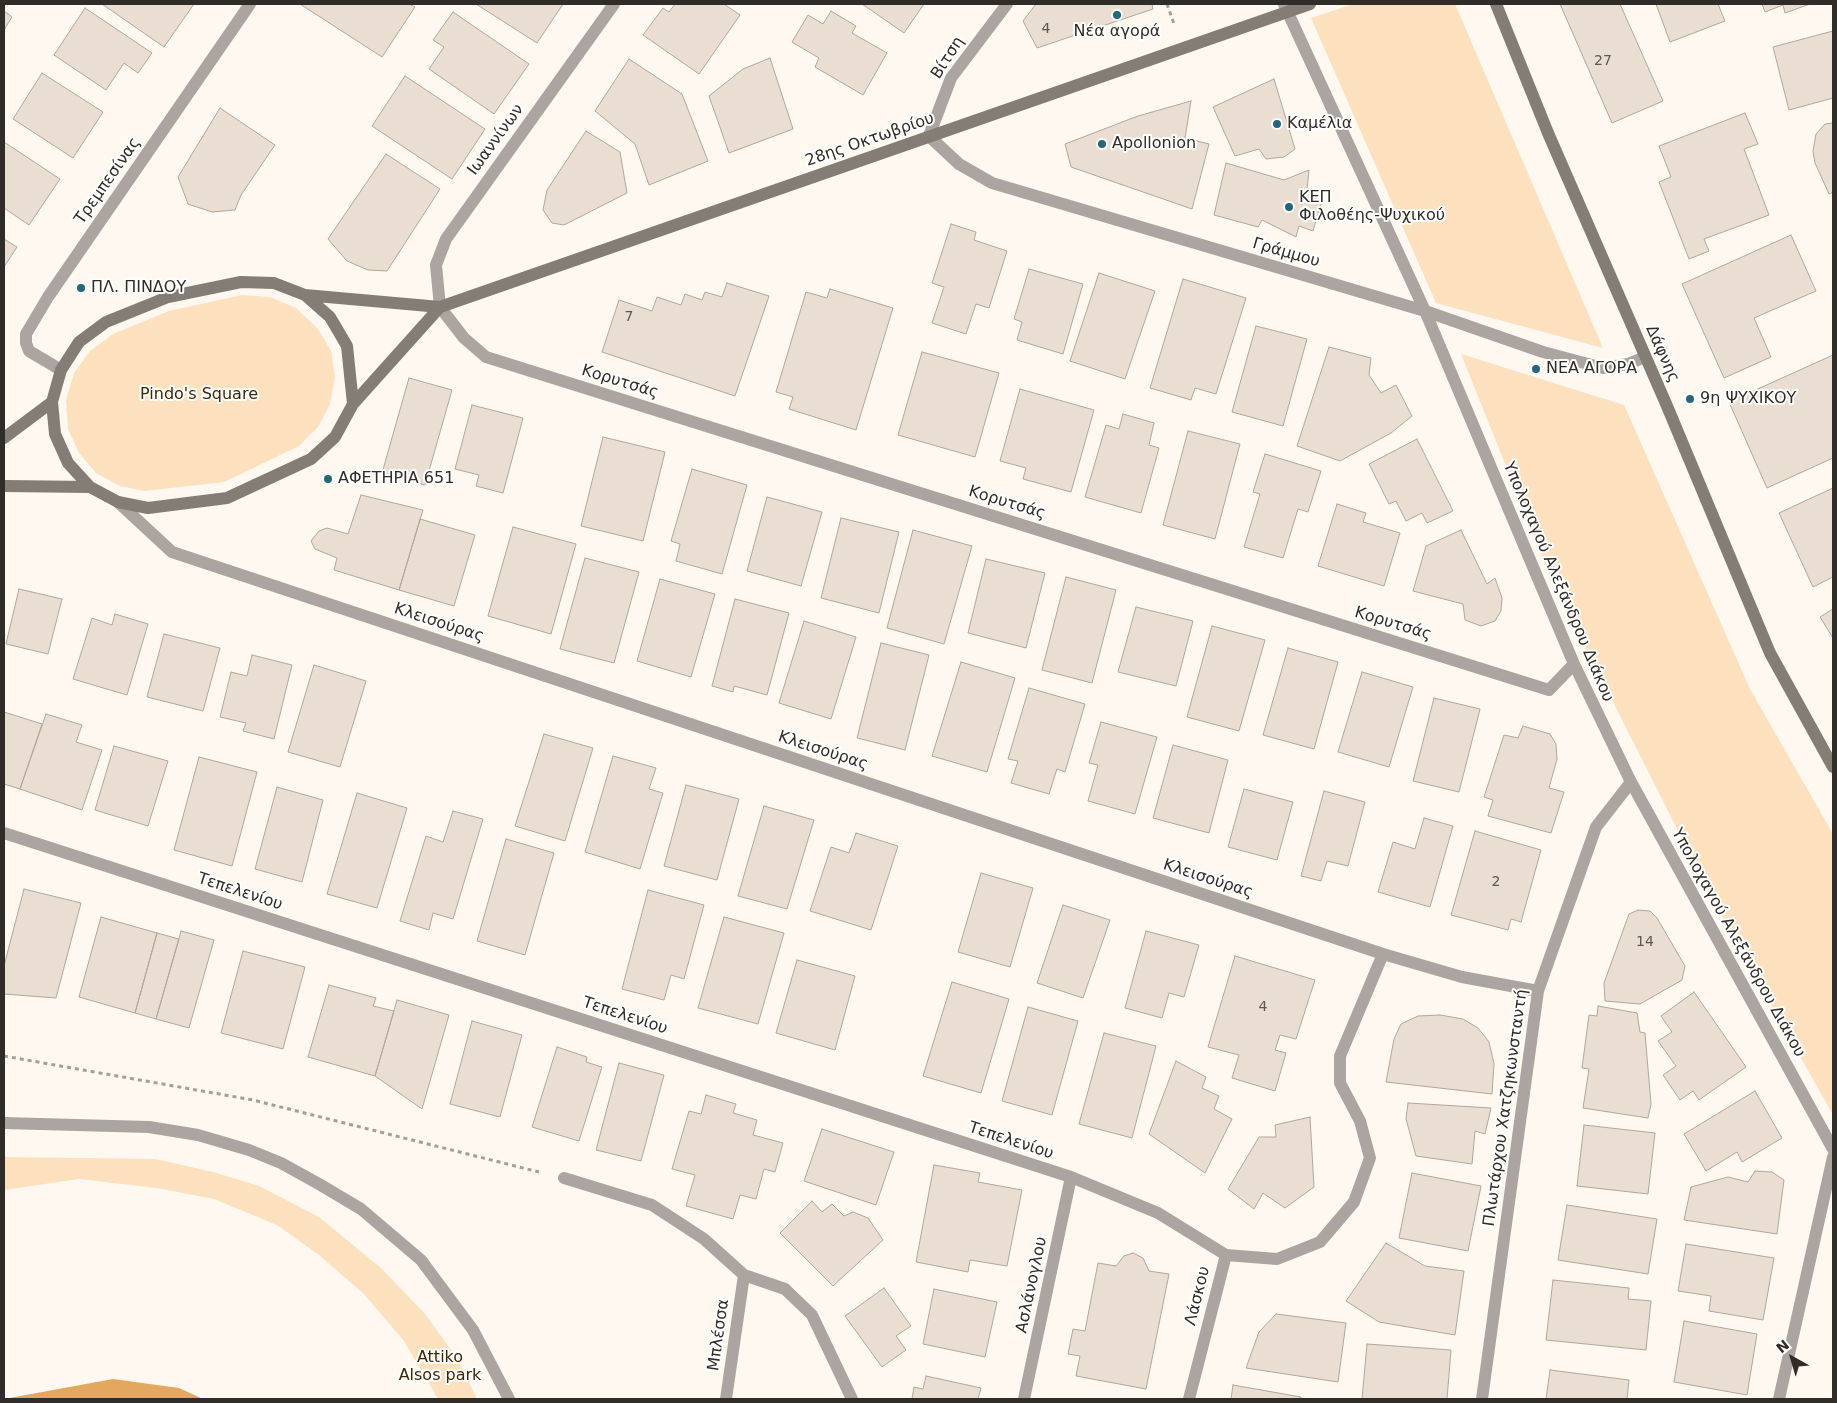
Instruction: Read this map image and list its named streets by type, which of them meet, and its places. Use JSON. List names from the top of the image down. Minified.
{"streets":{"main road":["28ης Οκτωβρίου","Δάφνης"],"street":["Βίτση","Ιωαννίνων","Τρεμπεσίνας","Γράμμου","Κορυτσάς","Υπολοχαγού Αλεξάνδρου Διάκου","Κλεισούρας","Τεπελενίου","Πλωτάρχου Χατζηκωνσταντή","Ασλάνογλου","Λάσκου","Μπλέσσα"]},"crossings":[["Βίτση","28ης Οκτωβρίου"],["Βίτση","Γράμμου"],["Ιωαννίνων","28ης Οκτωβρίου"],["Ιωαννίνων","Κορυτσάς"],["28ης Οκτωβρίου","Τρεμπεσίνας"],["28ης Οκτωβρίου","Γράμμου"],["28ης Οκτωβρίου","Κορυτσάς"],["28ης Οκτωβρίου","Υπολοχαγού Αλεξάνδρου Διάκου"],["28ης Οκτωβρίου","Κλεισούρας"],["Γράμμου","Δάφνης"],["Γράμμου","Υπολοχαγού Αλεξάνδρου Διάκου"],["Κορυτσάς","Υπολοχαγού Αλεξάνδρου Διάκου"],["Υπολοχαγού Αλεξάνδρου Διάκου","Πλωτάρχου Χατζηκωνσταντή"],["Κλεισούρας","Πλωτάρχου Χατζηκωνσταντή"],["Κλεισούρας","Λάσκου"],["Τεπελενίου","Ασλάνογλου"],["Τεπελενίου","Λάσκου"]],"parks":["Pindo's Square","Attiko Alsos park"],"places":["Νέα αγορά","Καμέλια","Apollonion","ΚΕΠ Φιλοθέης-Ψυχικού","ΠΛ. ΠΙΝΔΟΥ","ΝΕΑ ΑΓΟΡΑ","9η ΨΥΧΙΚΟΥ","ΑΦΕΤΗΡΙΑ 651"],"house_numbers":["4","27","7","2","14","4"],"north":"top left"}
